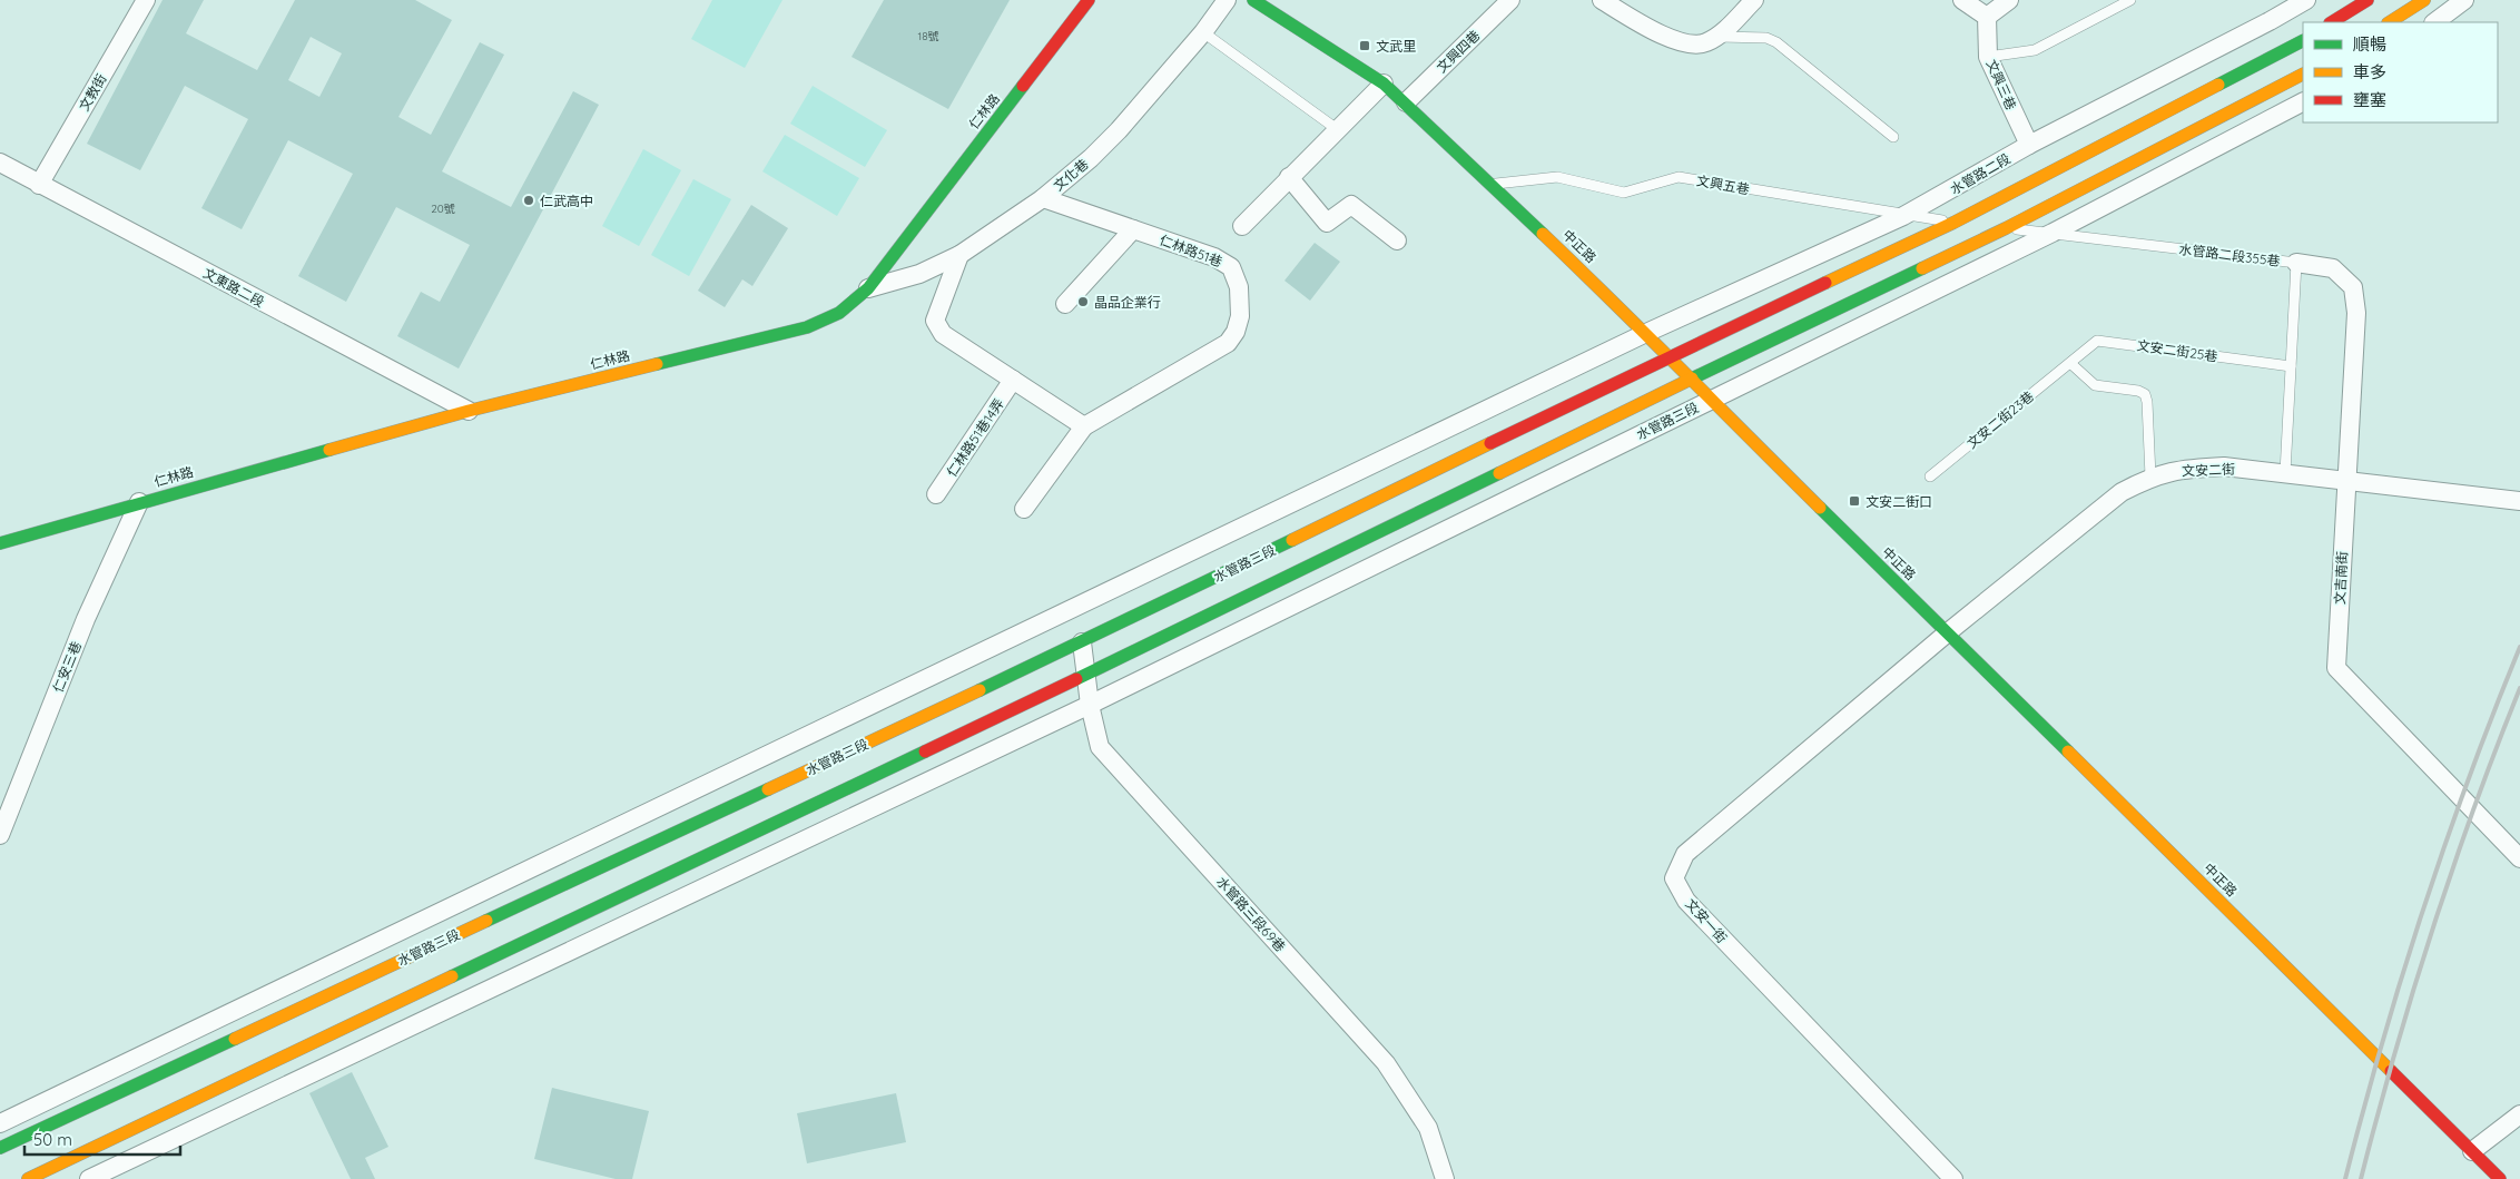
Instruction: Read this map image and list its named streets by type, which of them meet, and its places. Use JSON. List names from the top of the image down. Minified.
{"streets":{"street":["文興四巷","文興三巷","文教街","仁林路","水管路二段","文化巷","中正路","仁林路51巷","文東路二段","水管路三段","仁林路51巷14弄","文安二街","文吉南街","仁安三巷","水管路三段69巷","文安一街"],"lane":["文興五巷","水管路二段355巷","文安二街25巷","文安二街23巷"]},"crossings":[["文興四巷","中正路"],["文興三巷","水管路二段"],["文教街","文東路二段"],["仁林路","文化巷"],["仁林路","文東路二段"],["仁林路","仁安三巷"],["水管路二段","文興五巷"],["水管路二段","中正路"],["水管路二段","水管路三段"],["文化巷","仁林路51巷"],["文興五巷","中正路"],["文興五巷","水管路二段355巷"],["中正路","水管路三段"],["中正路","文安二街"],["中正路","文安一街"],["水管路二段355巷","文安二街25巷"],["水管路二段355巷","文安二街"],["水管路二段355巷","文吉南街"],["文安二街25巷","文安二街23巷"],["水管路三段","水管路三段69巷"],["文安二街","文吉南街"],["文安二街","文安一街"]],"places":{"transit":["文武里","文安二街口"],"other":["仁武高中","晶品企業行"]},"house_numbers":["18號","20號"],"legend":["順暢","車多","壅塞"],"scale_bar":"50 m"}
